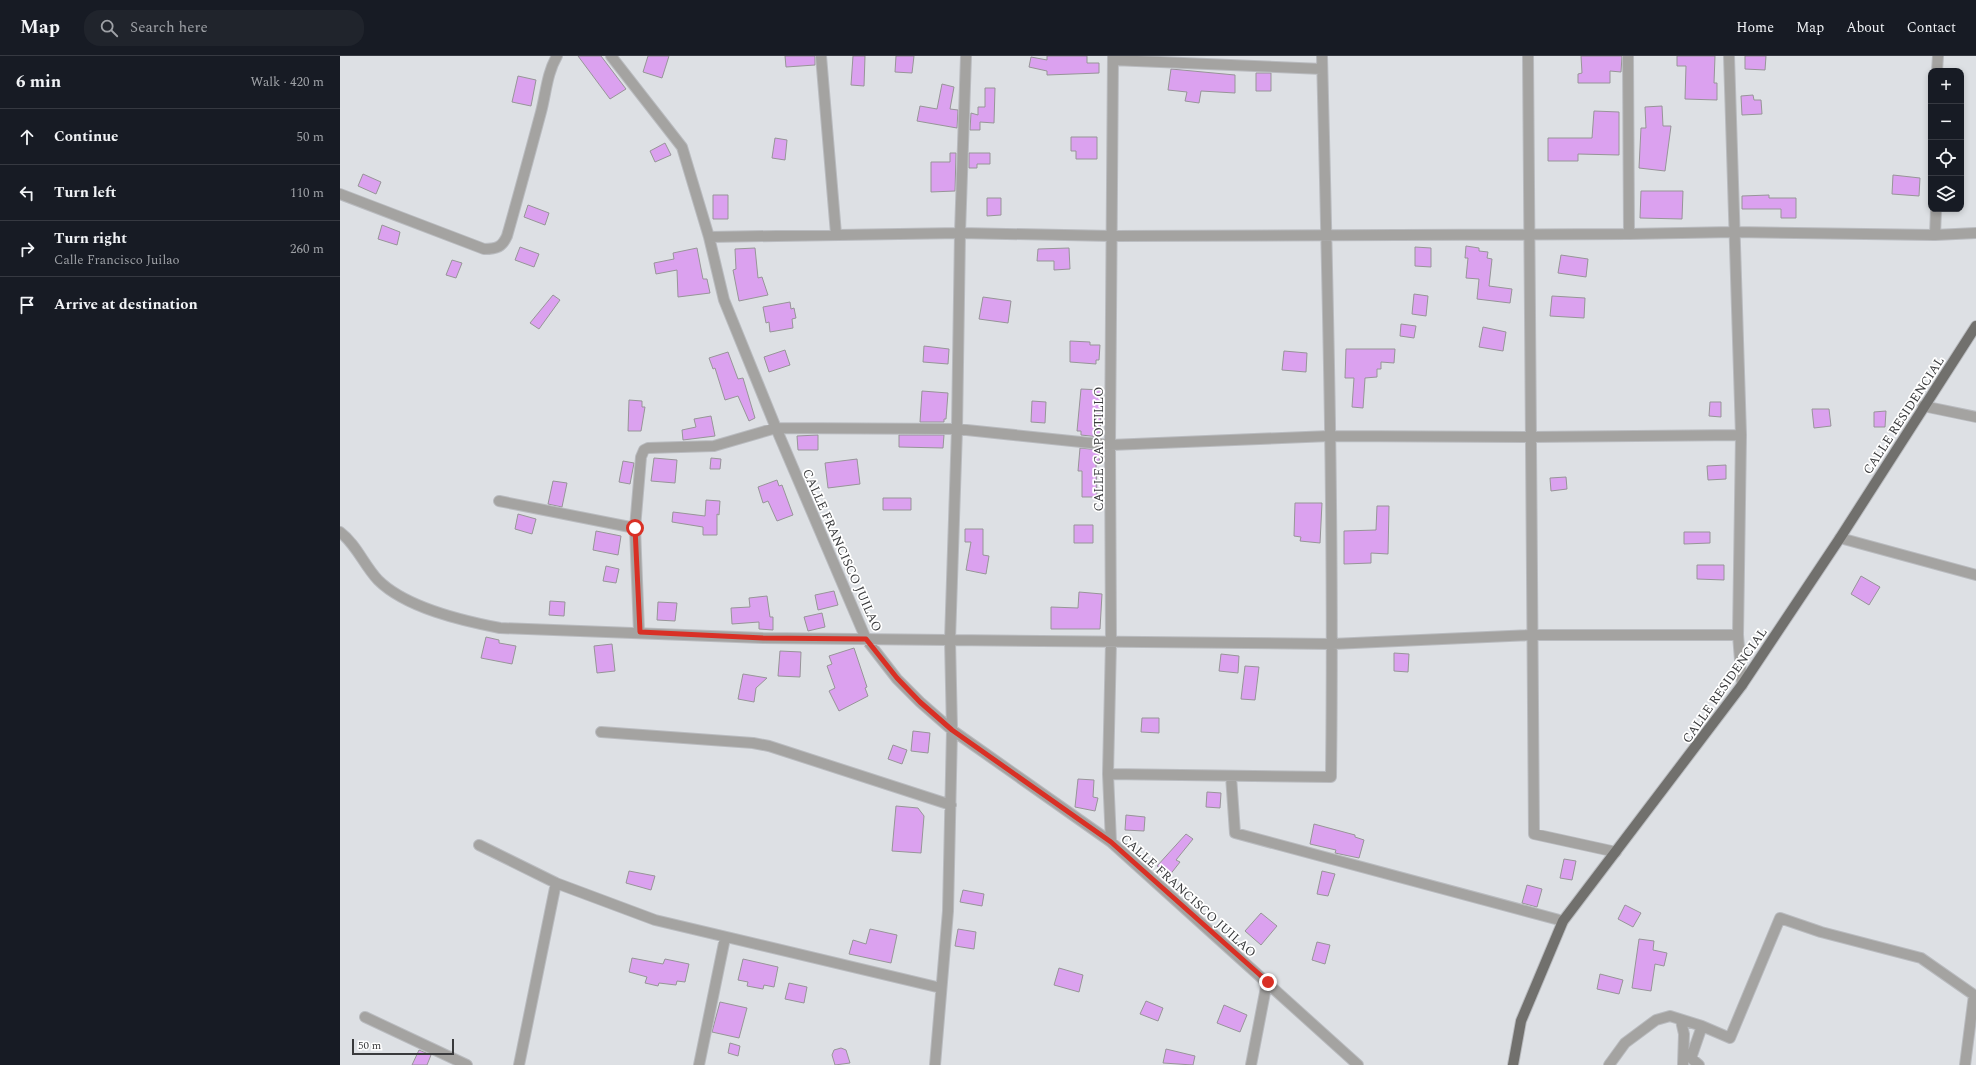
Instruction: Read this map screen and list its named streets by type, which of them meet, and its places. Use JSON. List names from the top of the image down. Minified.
{"streets":{"main road":["CALLE RESIDENCIAL"],"street":["CALLE CAPOTILLO","CALLE FRANCISCO JUILAO"]},"crossings":[["CALLE CAPOTILLO","CALLE FRANCISCO JUILAO"]],"scale_bar":"50 m","page":{"header":"Map","search":"Search here","nav":["Home","Map","About","Contact"],"heading":["6 min","Walk · 420 m"],"map_buttons":["+","−"],"list":[["Continue","50 m"],["Turn left","110 m"],["Turn right","Calle Francisco Juilao","260 m"],"Arrive at destination"],"scale":"50 m"}}
